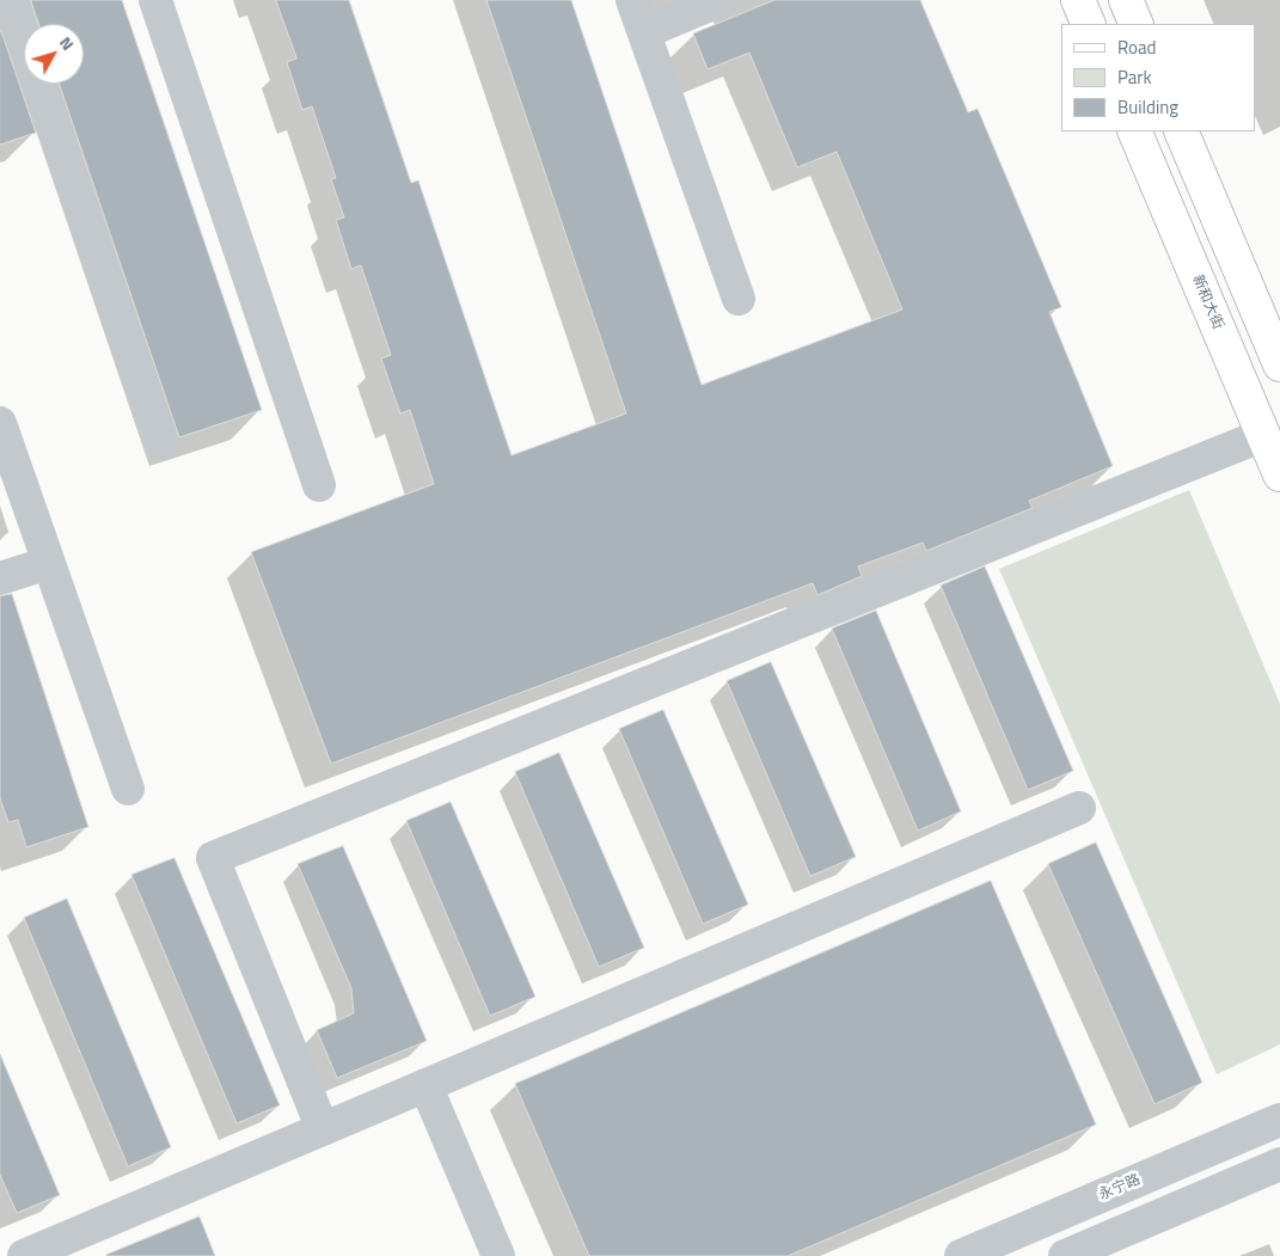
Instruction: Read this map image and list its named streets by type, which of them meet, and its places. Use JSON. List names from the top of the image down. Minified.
{"streets":{"main road":["新和大街"],"street":["永宁路"]},"legend":["Road","Park","Building"],"north":"top right"}
